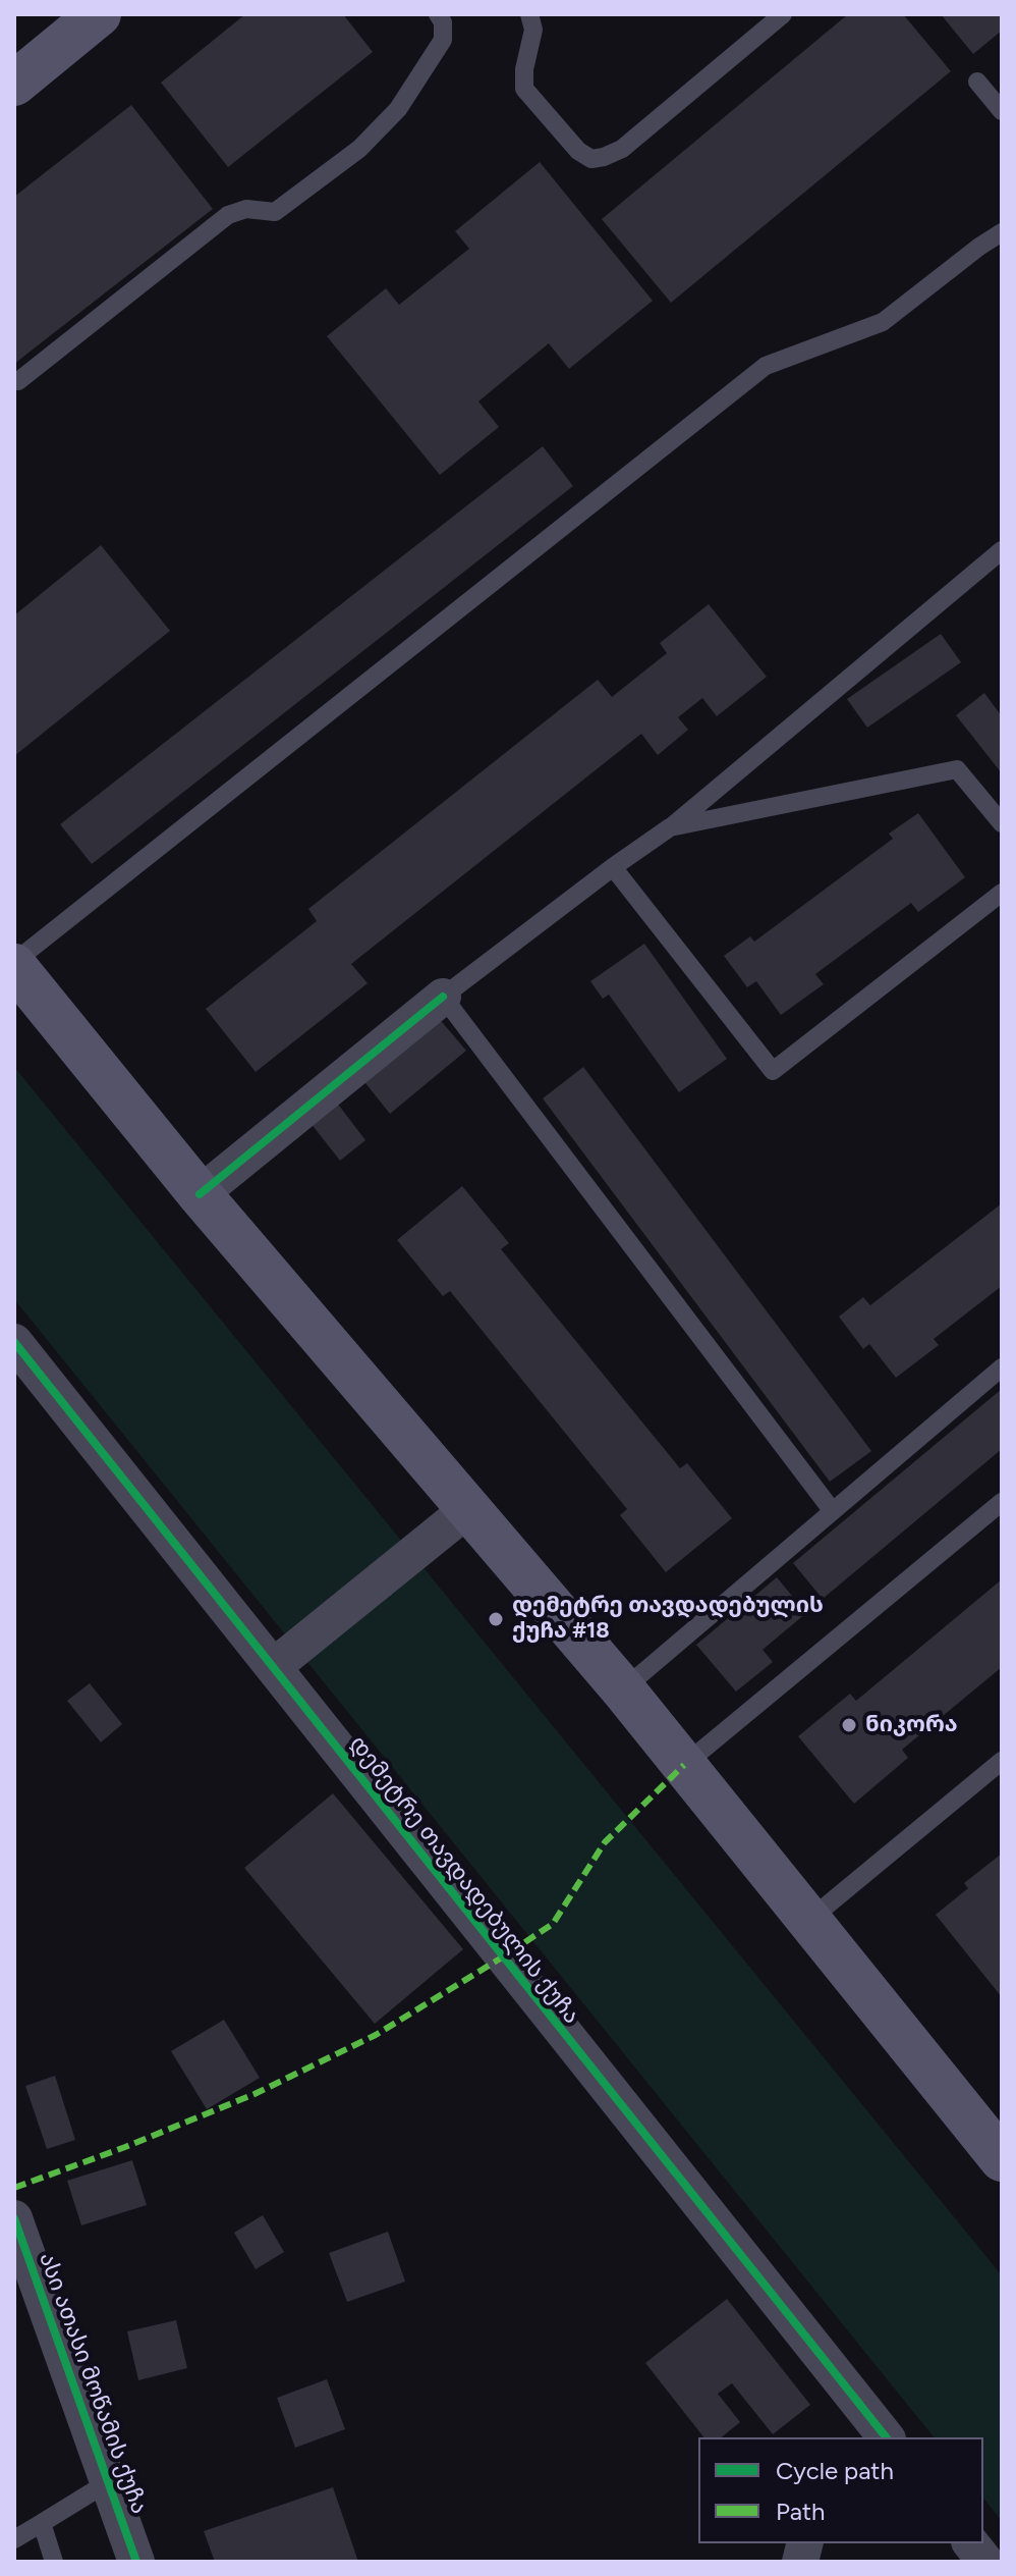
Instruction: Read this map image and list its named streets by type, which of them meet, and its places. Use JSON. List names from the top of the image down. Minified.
{"streets":{"street":["დემეტრე თავდადებულის ქუჩა","ასი ათასი მოწამის ქუჩა"]},"places":["დემეტრე თავდადებულის ქუჩა #18","ნიკორა"],"legend":["Cycle path","Path"]}
